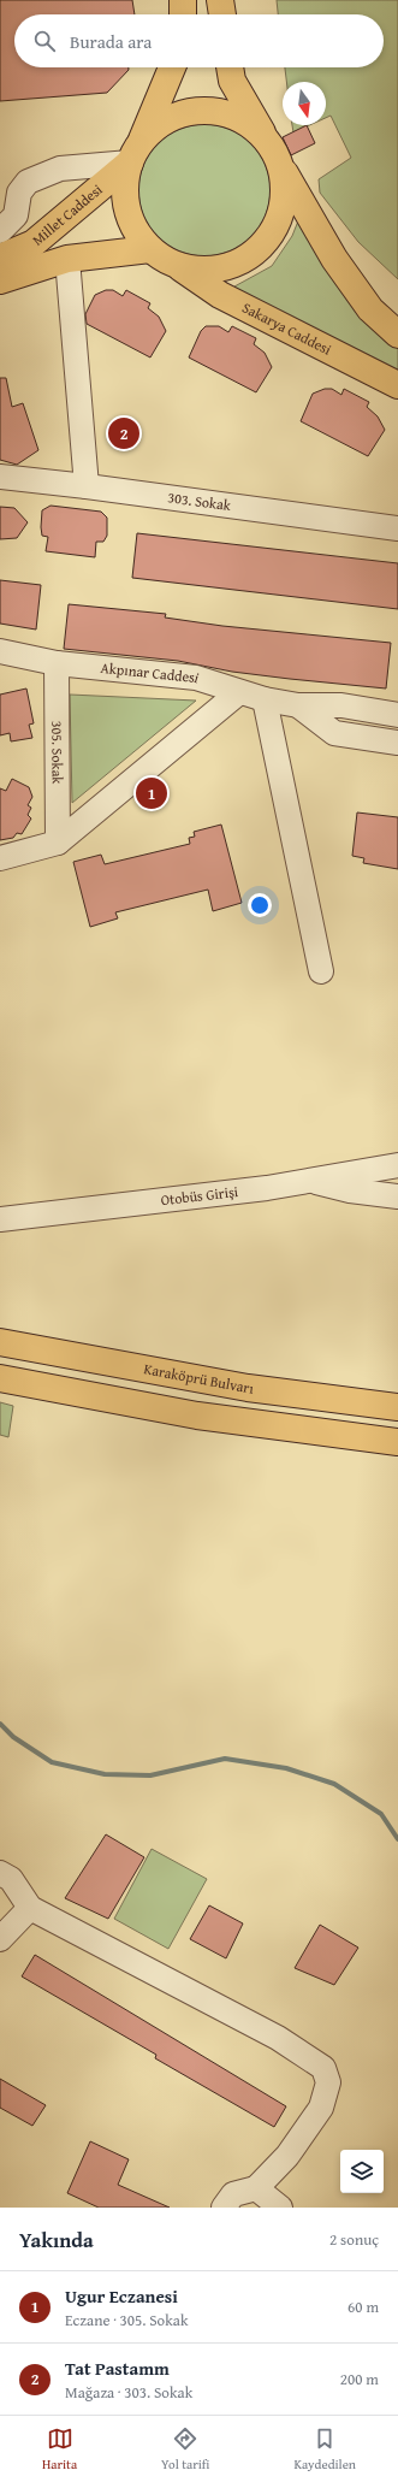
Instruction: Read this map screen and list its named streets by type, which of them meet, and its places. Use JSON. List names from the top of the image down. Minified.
{"streets":{"main road":["Millet Caddesi","Sakarya Caddesi","Karaköprü Bulvarı"],"street":["303. Sokak","Akpınar Caddesi","305. Sokak","Otobüs Girişi"]},"crossings":[["Millet Caddesi","Sakarya Caddesi"],["Akpınar Caddesi","305. Sokak"]],"north":"bottom","page":{"search":"Burada ara","pins":["2","1"],"heading":["Yakında","2 sonuç"],"list":[{"mark":"1","name":"Ugur Eczanesi","note":"Eczane · 305. Sokak","value":"60 m"},{"mark":"2","name":"Tat Pastamm","note":"Mağaza · 303. Sokak","value":"200 m"}],"nav":["Harita","Yol tarifi","Kaydedilen"]}}
